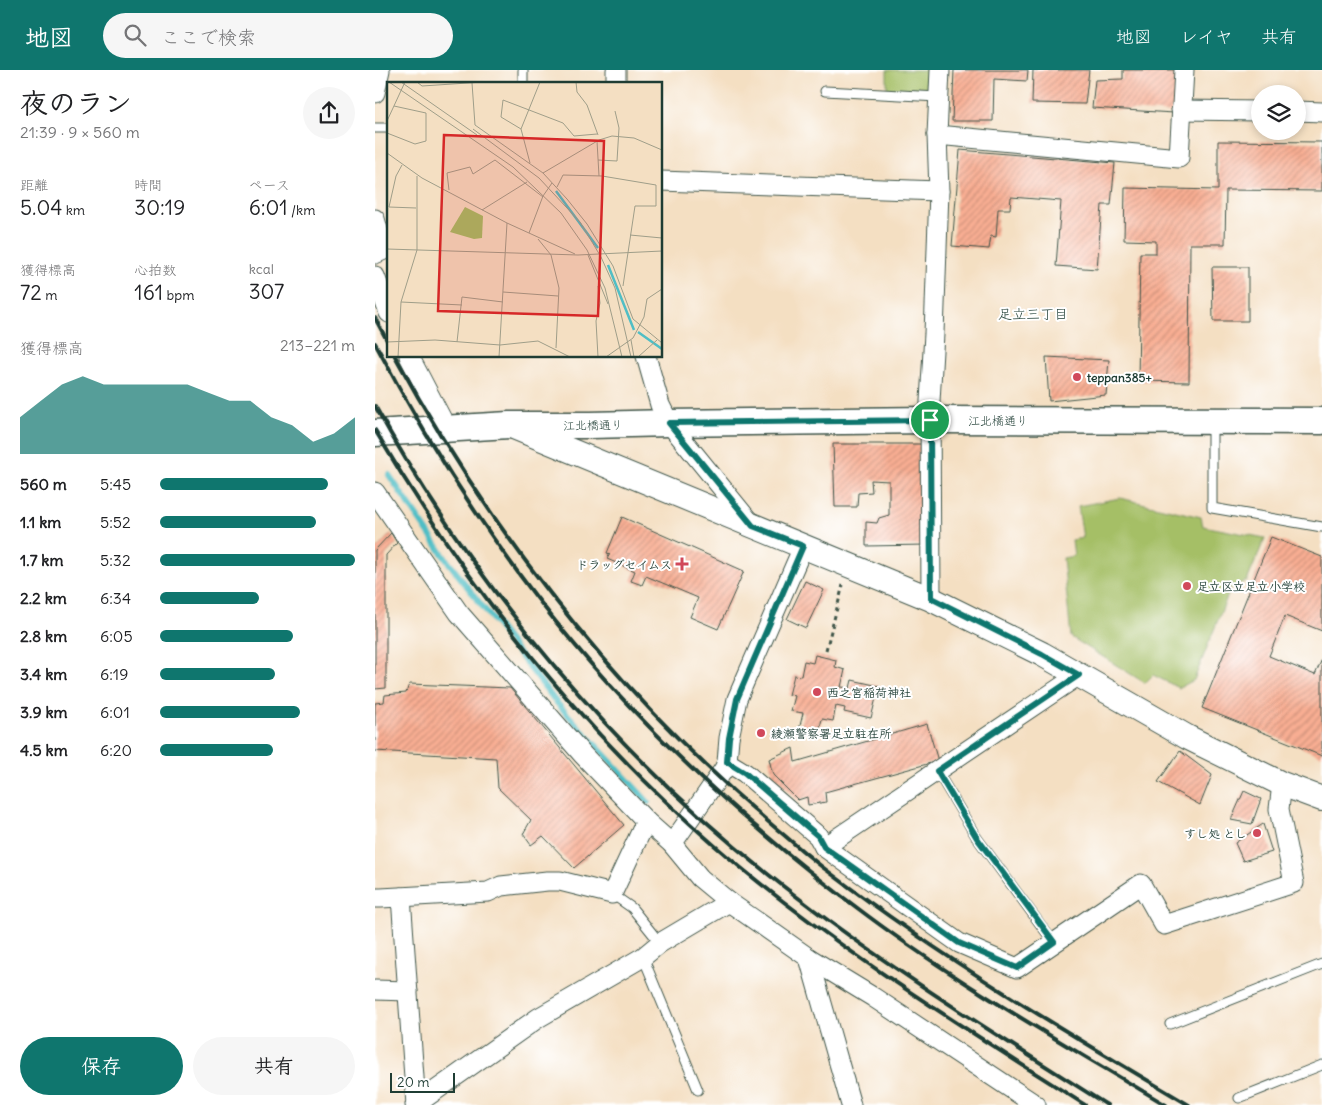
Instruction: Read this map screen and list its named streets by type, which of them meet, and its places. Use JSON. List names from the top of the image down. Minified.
{"streets":{"main road":["江北橋通り"]},"districts":["足立三丁目"],"places":{"other":["teppan385+","足立区立足立小学校","西之宮稲荷神社","綾瀬警察署足立駐在所","すし処 とし"],"health":["ドラッグセイムス"]},"scale_bar":"20 m","page":{"header":"地図","search":"ここで検索","nav":["地図","レイヤ","共有"],"heading":["夜のラン","21:39 · 9 × 560 m"],"stats":[["距離","5.04 km"],["時間","30:19"],["ペース","6:01 /km"],["獲得標高","72 m"],["心拍数","161 bpm"],["kcal","307"]],"chart":["獲得標高","213–221 m"],"list":[{"name":"560 m","note":"5:45"},{"name":"1.1 km","note":"5:52"},{"name":"1.7 km","note":"5:32"},{"name":"2.2 km","note":"6:34"},{"name":"2.8 km","note":"6:05"},{"name":"3.4 km","note":"6:19"},{"name":"3.9 km","note":"6:01"},{"name":"4.5 km","note":"6:20"}],"buttons":["保存","共有"],"scale":"20 m"}}
